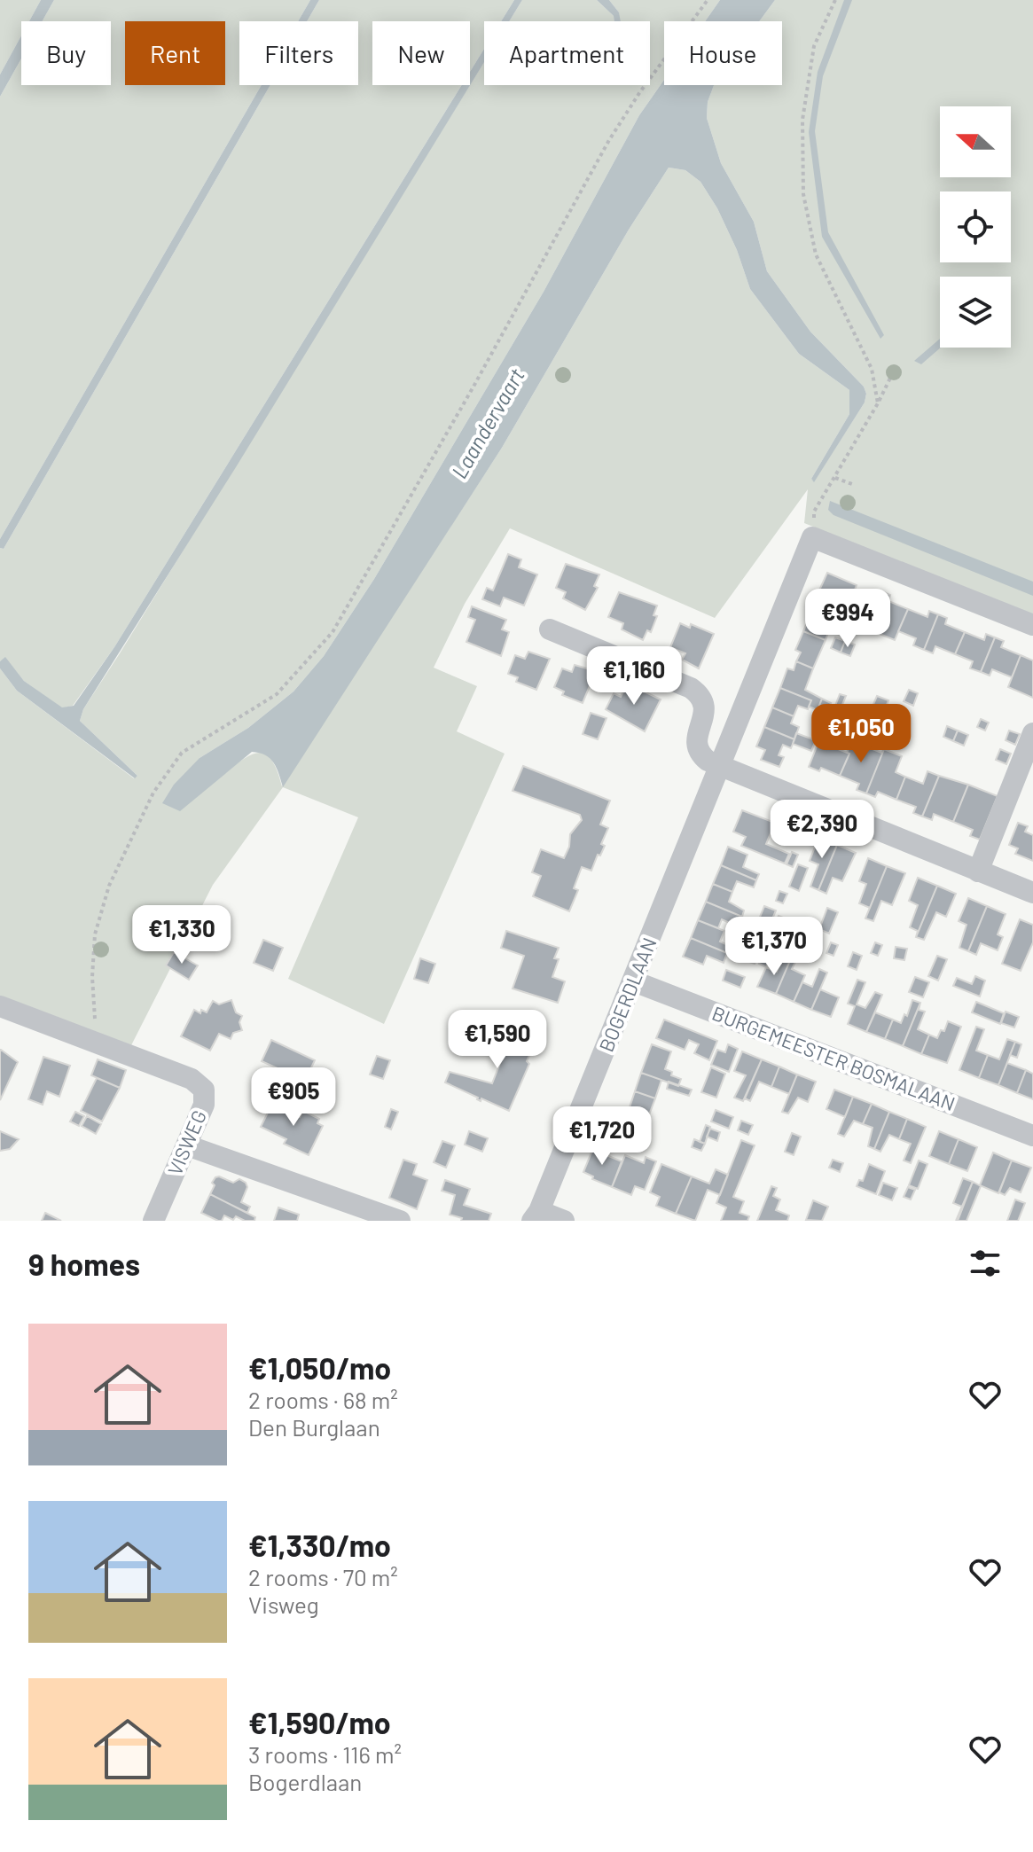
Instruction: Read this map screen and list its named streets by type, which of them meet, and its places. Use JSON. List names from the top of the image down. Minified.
{"streets":{"street":["BOGERDLAAN","BURGEMEESTER BOSMALAAN","VISWEG"]},"crossings":[["BOGERDLAAN","BURGEMEESTER BOSMALAAN"]],"water":["Laandervaart"],"north":"left","page":{"chip":["Buy","Rent","Filters","New","Apartment","House"],"price":["€994","€1,160","€1,050","€2,390","€1,330","€1,370","€1,590","€905","€1,720"],"heading":"9 homes","list":[{"name":"€1,050/mo","note":"2 rooms · 68 m² · Den Burglaan"},{"name":"€1,330/mo","note":"2 rooms · 70 m² · Visweg"},{"name":"€1,590/mo","note":"3 rooms · 116 m² · Bogerdlaan"}]}}
